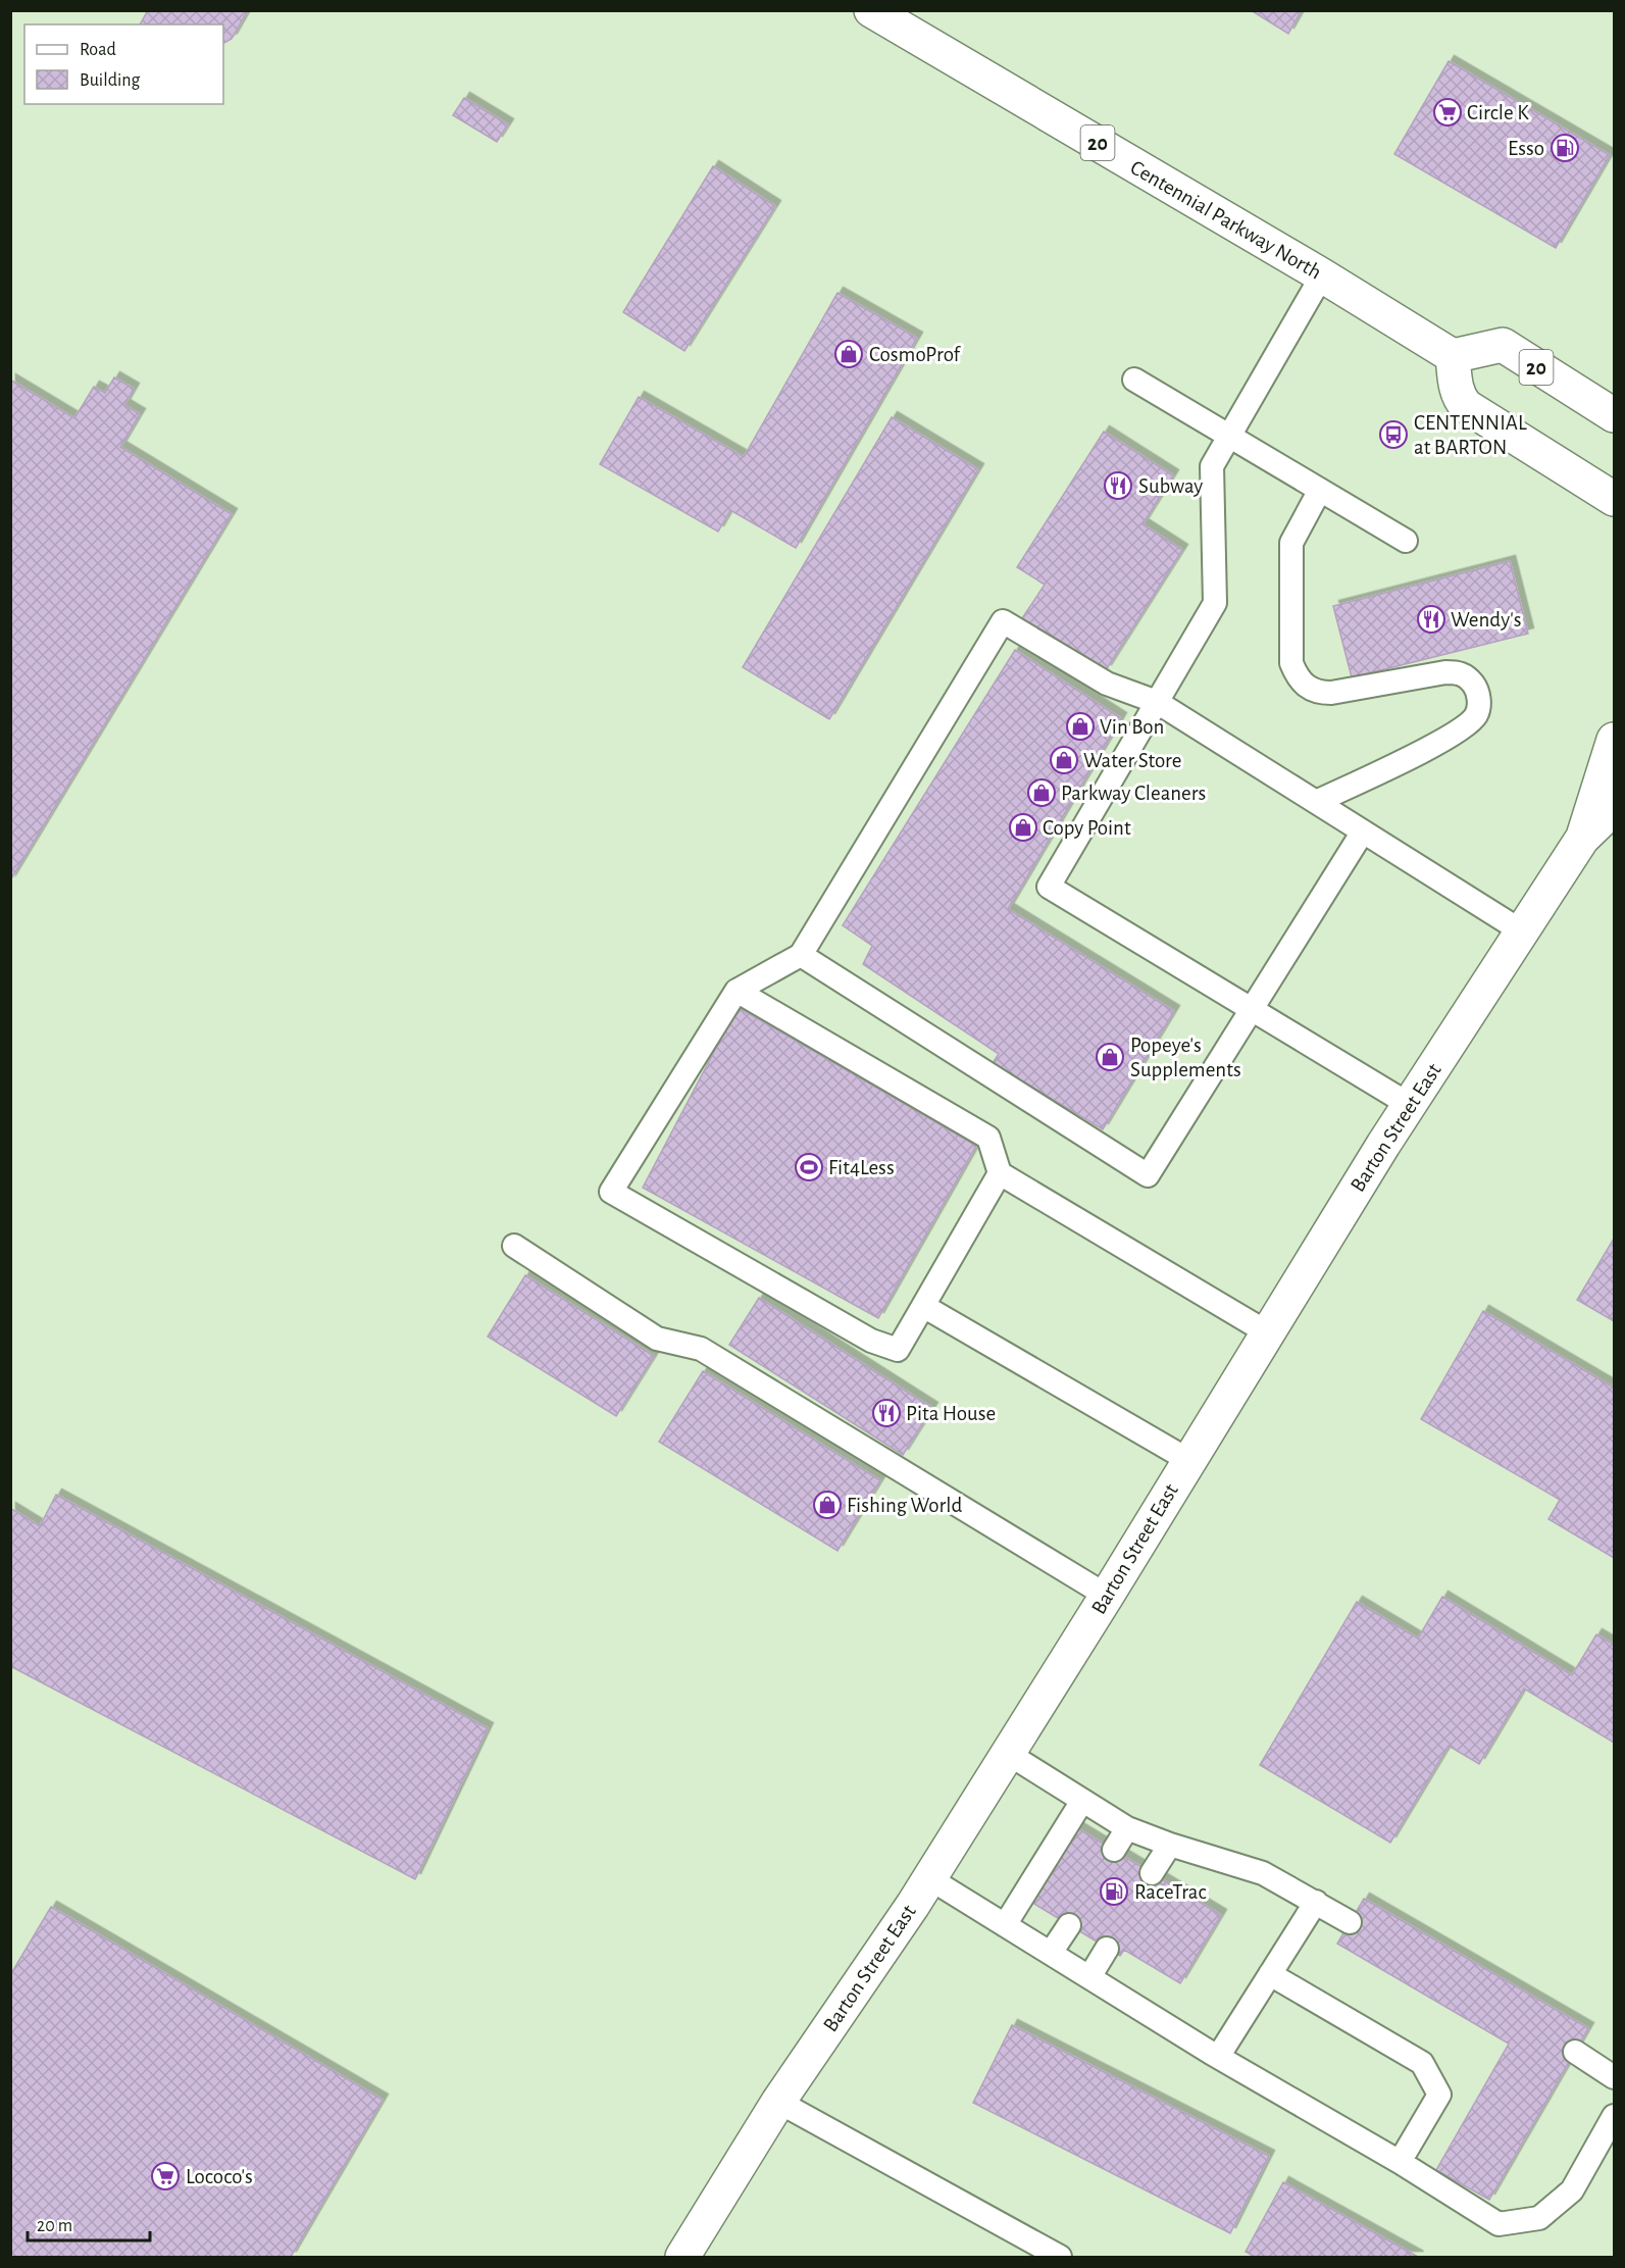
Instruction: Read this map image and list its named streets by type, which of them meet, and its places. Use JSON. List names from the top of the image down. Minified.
{"streets":{"main road":["20","Centennial Parkway North","Barton Street East"]},"crossings":[["20","Centennial Parkway North"]],"places":{"supermarket":["Circle K","Lococo's"],"fuel station":["Esso","RaceTrac"],"shop":["CosmoProf","Vin Bon","Water Store","Parkway Cleaners","Copy Point","Popeye's Supplements","Fishing World"],"bus stop":["CENTENNIAL at BARTON"],"restaurant":["Subway","Wendy's","Pita House"],"sports":["Fit4Less"]},"legend":["Road","Building"],"scale_bar":"20 m"}
